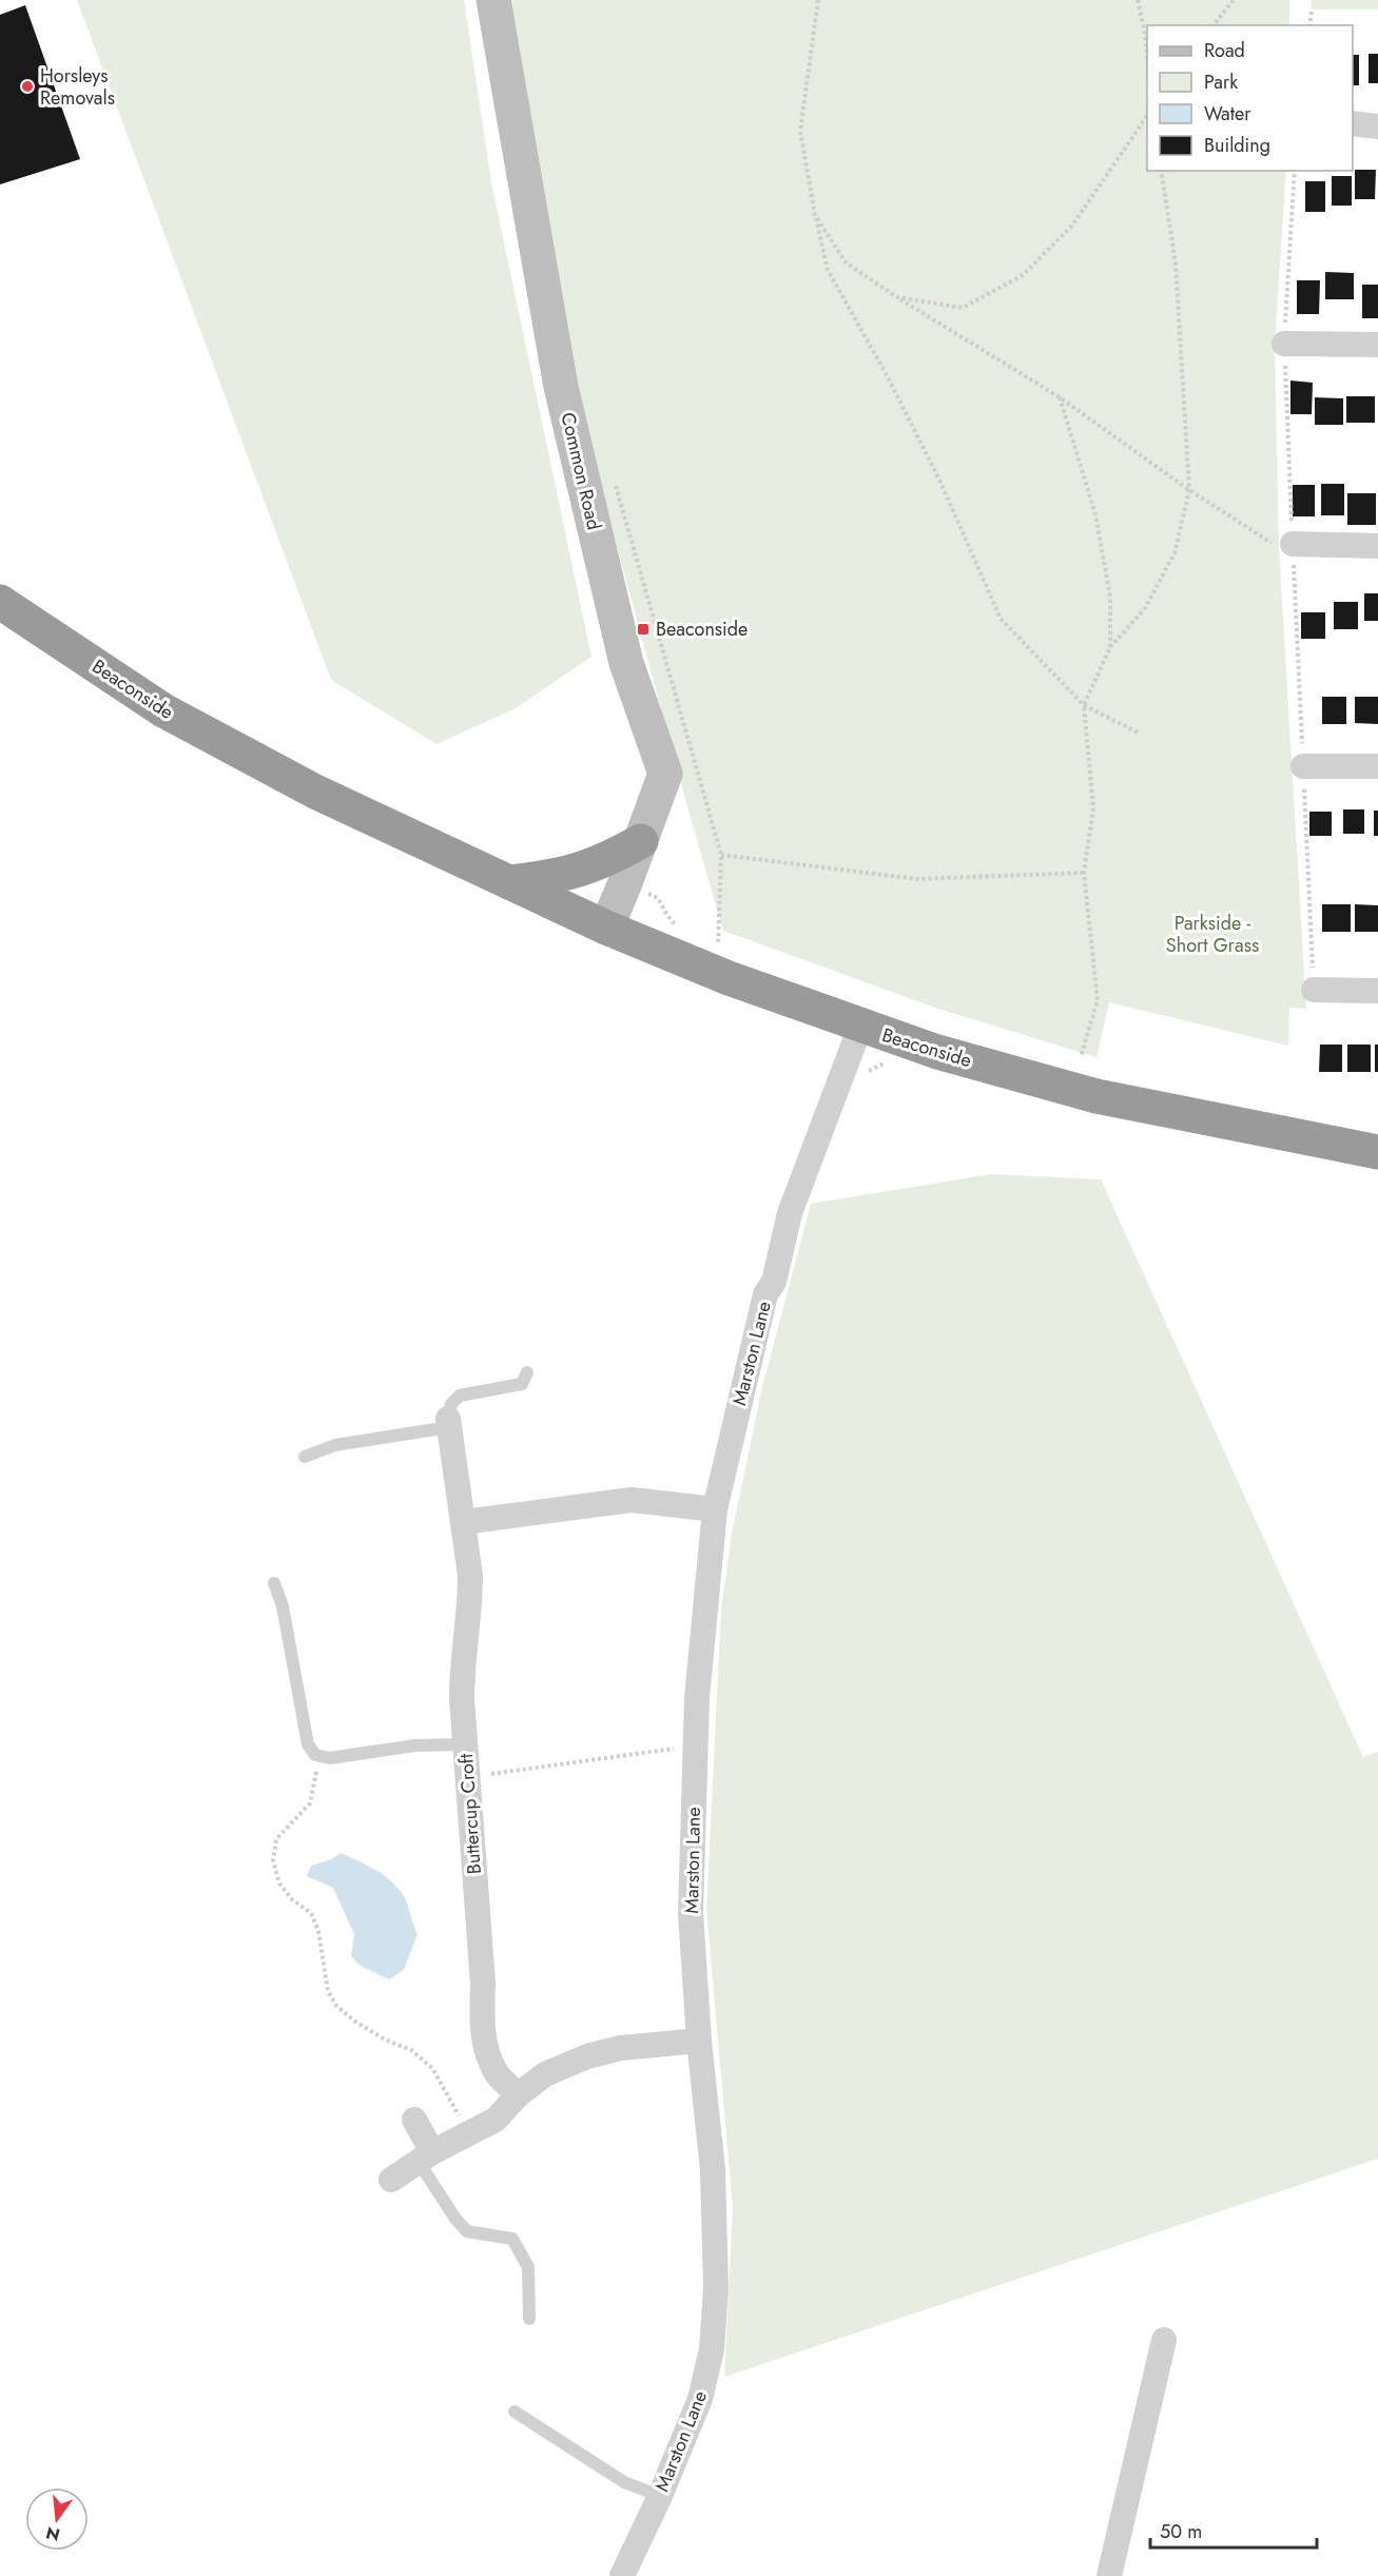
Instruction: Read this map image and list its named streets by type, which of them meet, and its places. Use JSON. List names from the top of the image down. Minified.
{"streets":{"highway":["Beaconside"],"street":["Common Road","Marston Lane","Buttercup Croft"]},"crossings":[["Common Road","Beaconside"],["Beaconside","Marston Lane"]],"parks":["Parkside - Short Grass"],"places":{"other":["Horsleys Removals"],"transit":["Beaconside"]},"legend":["Road","Park","Water","Building"],"scale_bar":"50 m","north":"bottom"}
